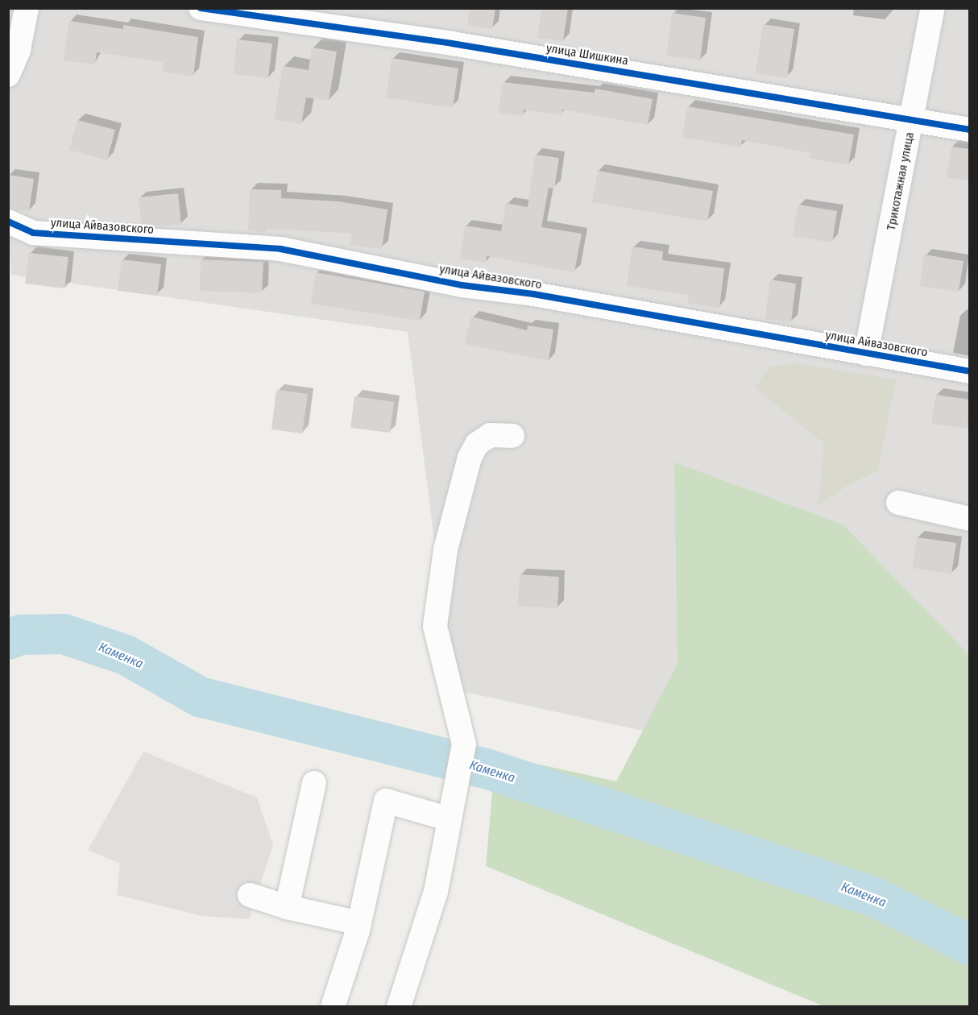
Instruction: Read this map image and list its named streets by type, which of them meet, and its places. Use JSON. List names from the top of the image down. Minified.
{"streets":{"street":["улица Шишкина","Трикотажная улица","улица Айвазовского"]},"crossings":[["улица Шишкина","Трикотажная улица"],["Трикотажная улица","улица Айвазовского"]],"water":["Каменка"]}
